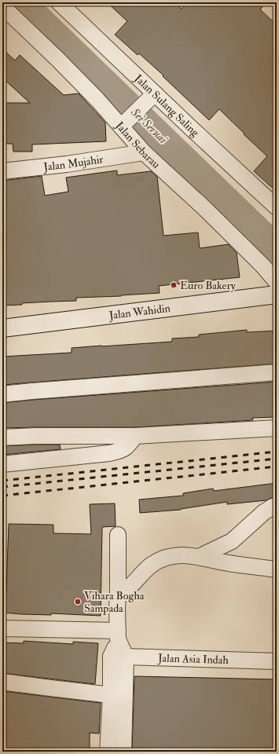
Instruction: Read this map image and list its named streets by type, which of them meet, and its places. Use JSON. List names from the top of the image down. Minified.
{"streets":{"street":["Jalan Sulang Saling","Jalan Sebarau","Jalan Mujahir","Jalan Wahidin","Jalan Asia Indah"]},"crossings":[["Jalan Sebarau","Jalan Mujahir"]],"water":["Sei Seruai"],"places":["Euro Bakery","Vihara Bogha Sampada"]}
